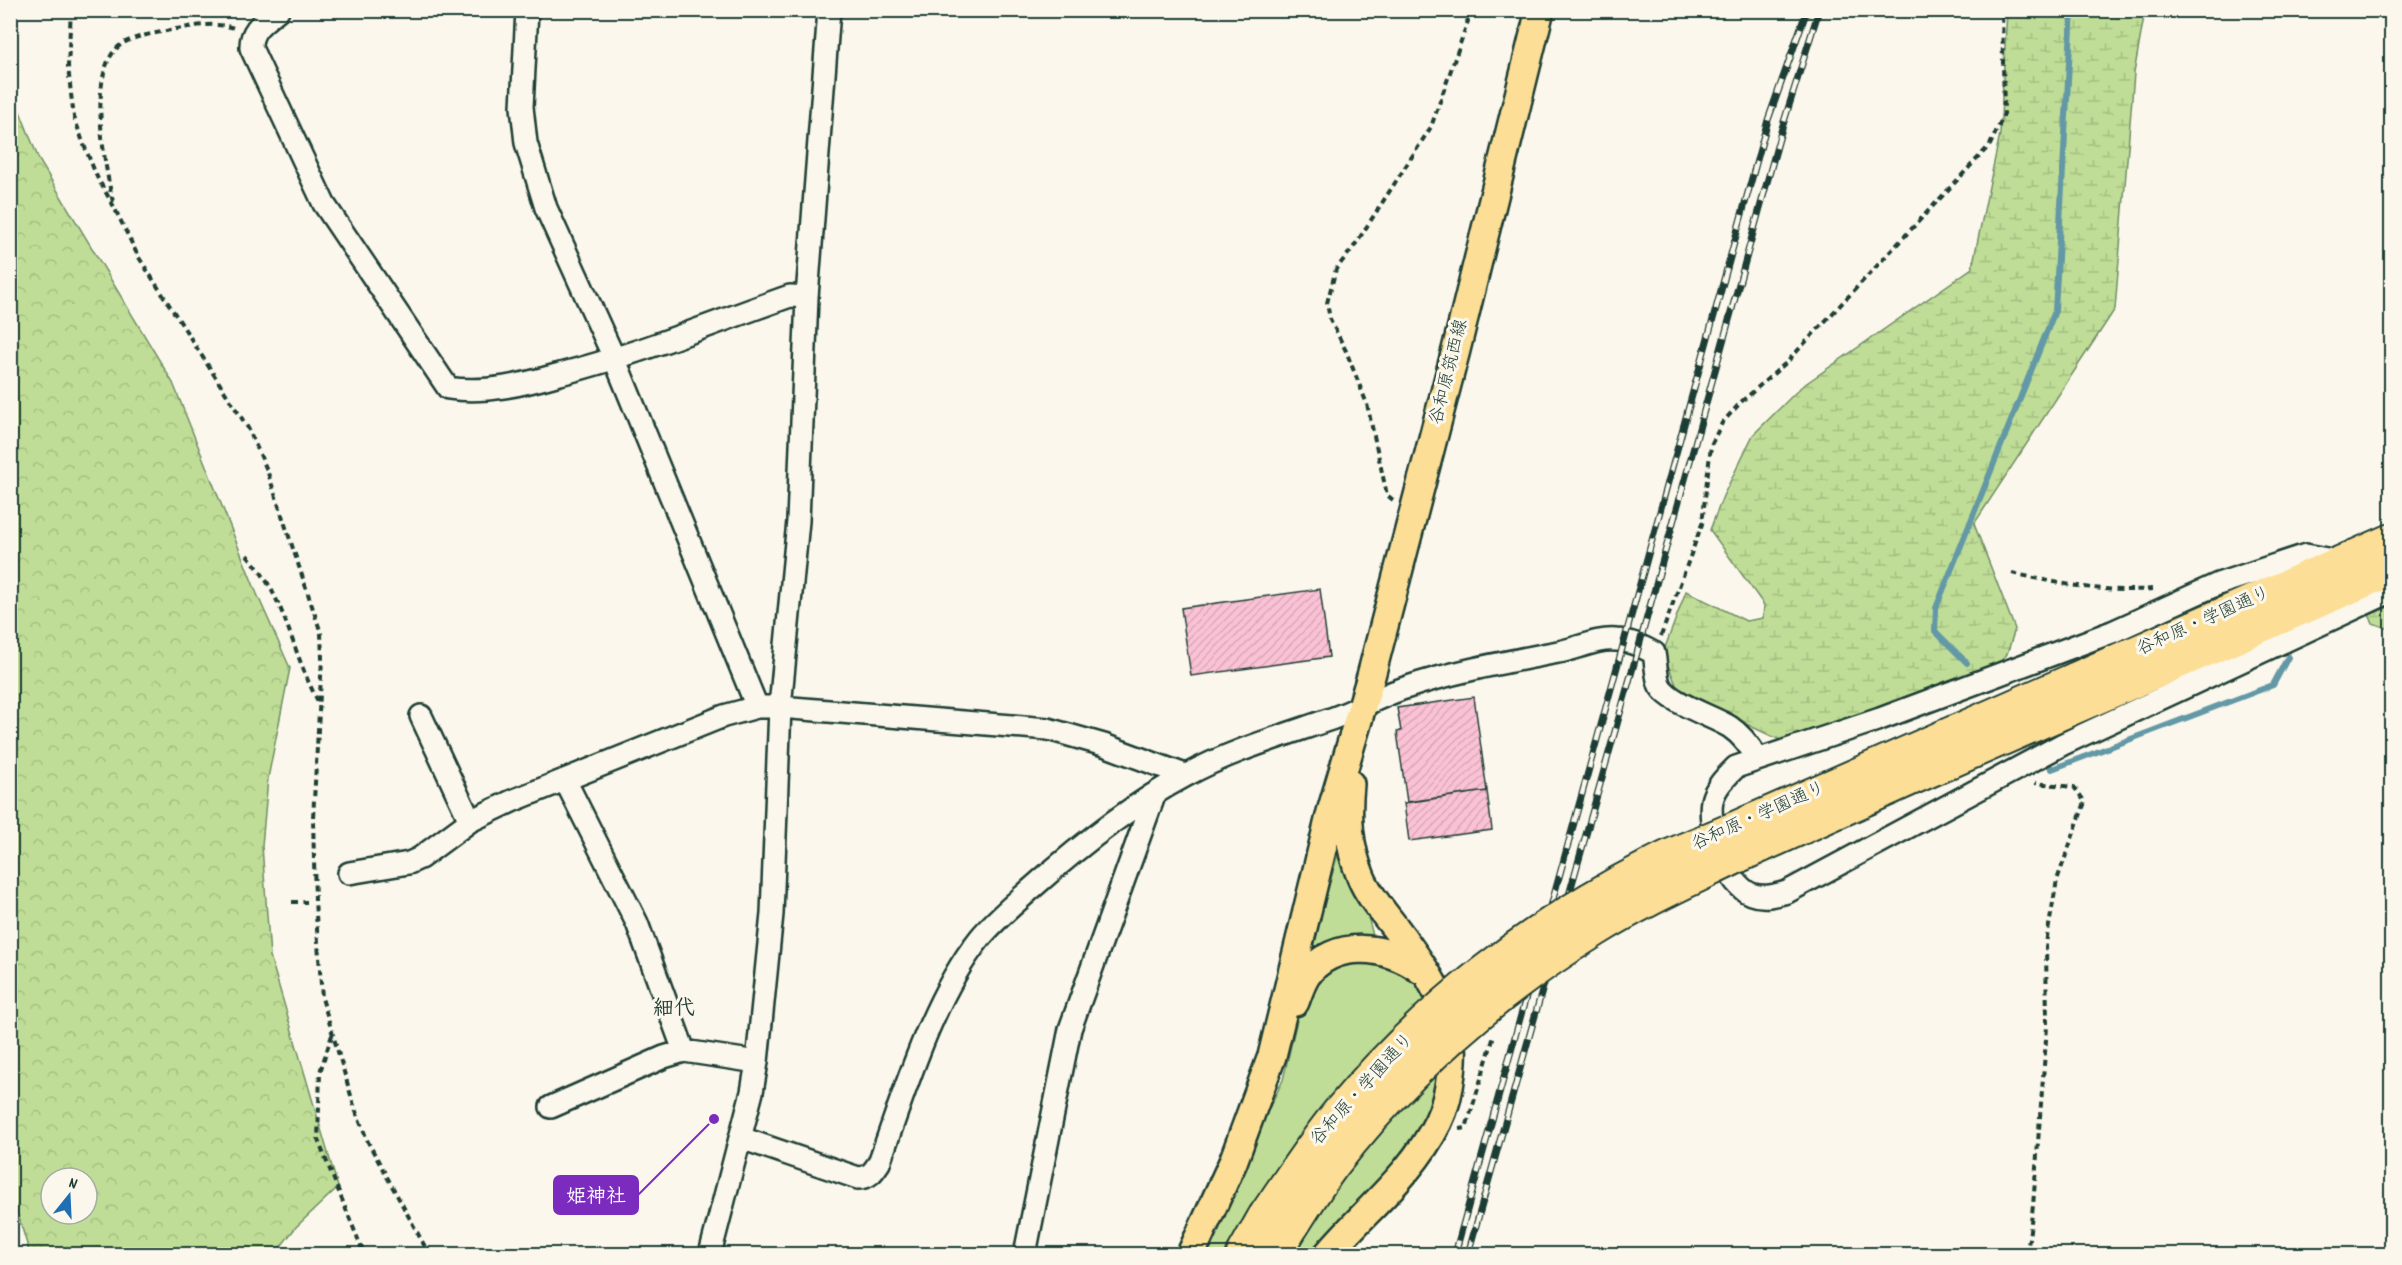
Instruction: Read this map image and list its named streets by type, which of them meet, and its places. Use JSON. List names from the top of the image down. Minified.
{"streets":{"highway":["谷和原・学園通り"],"main road":["谷和原筑西線"]},"districts":["細代"],"places":["姫神社"],"north":"top"}
